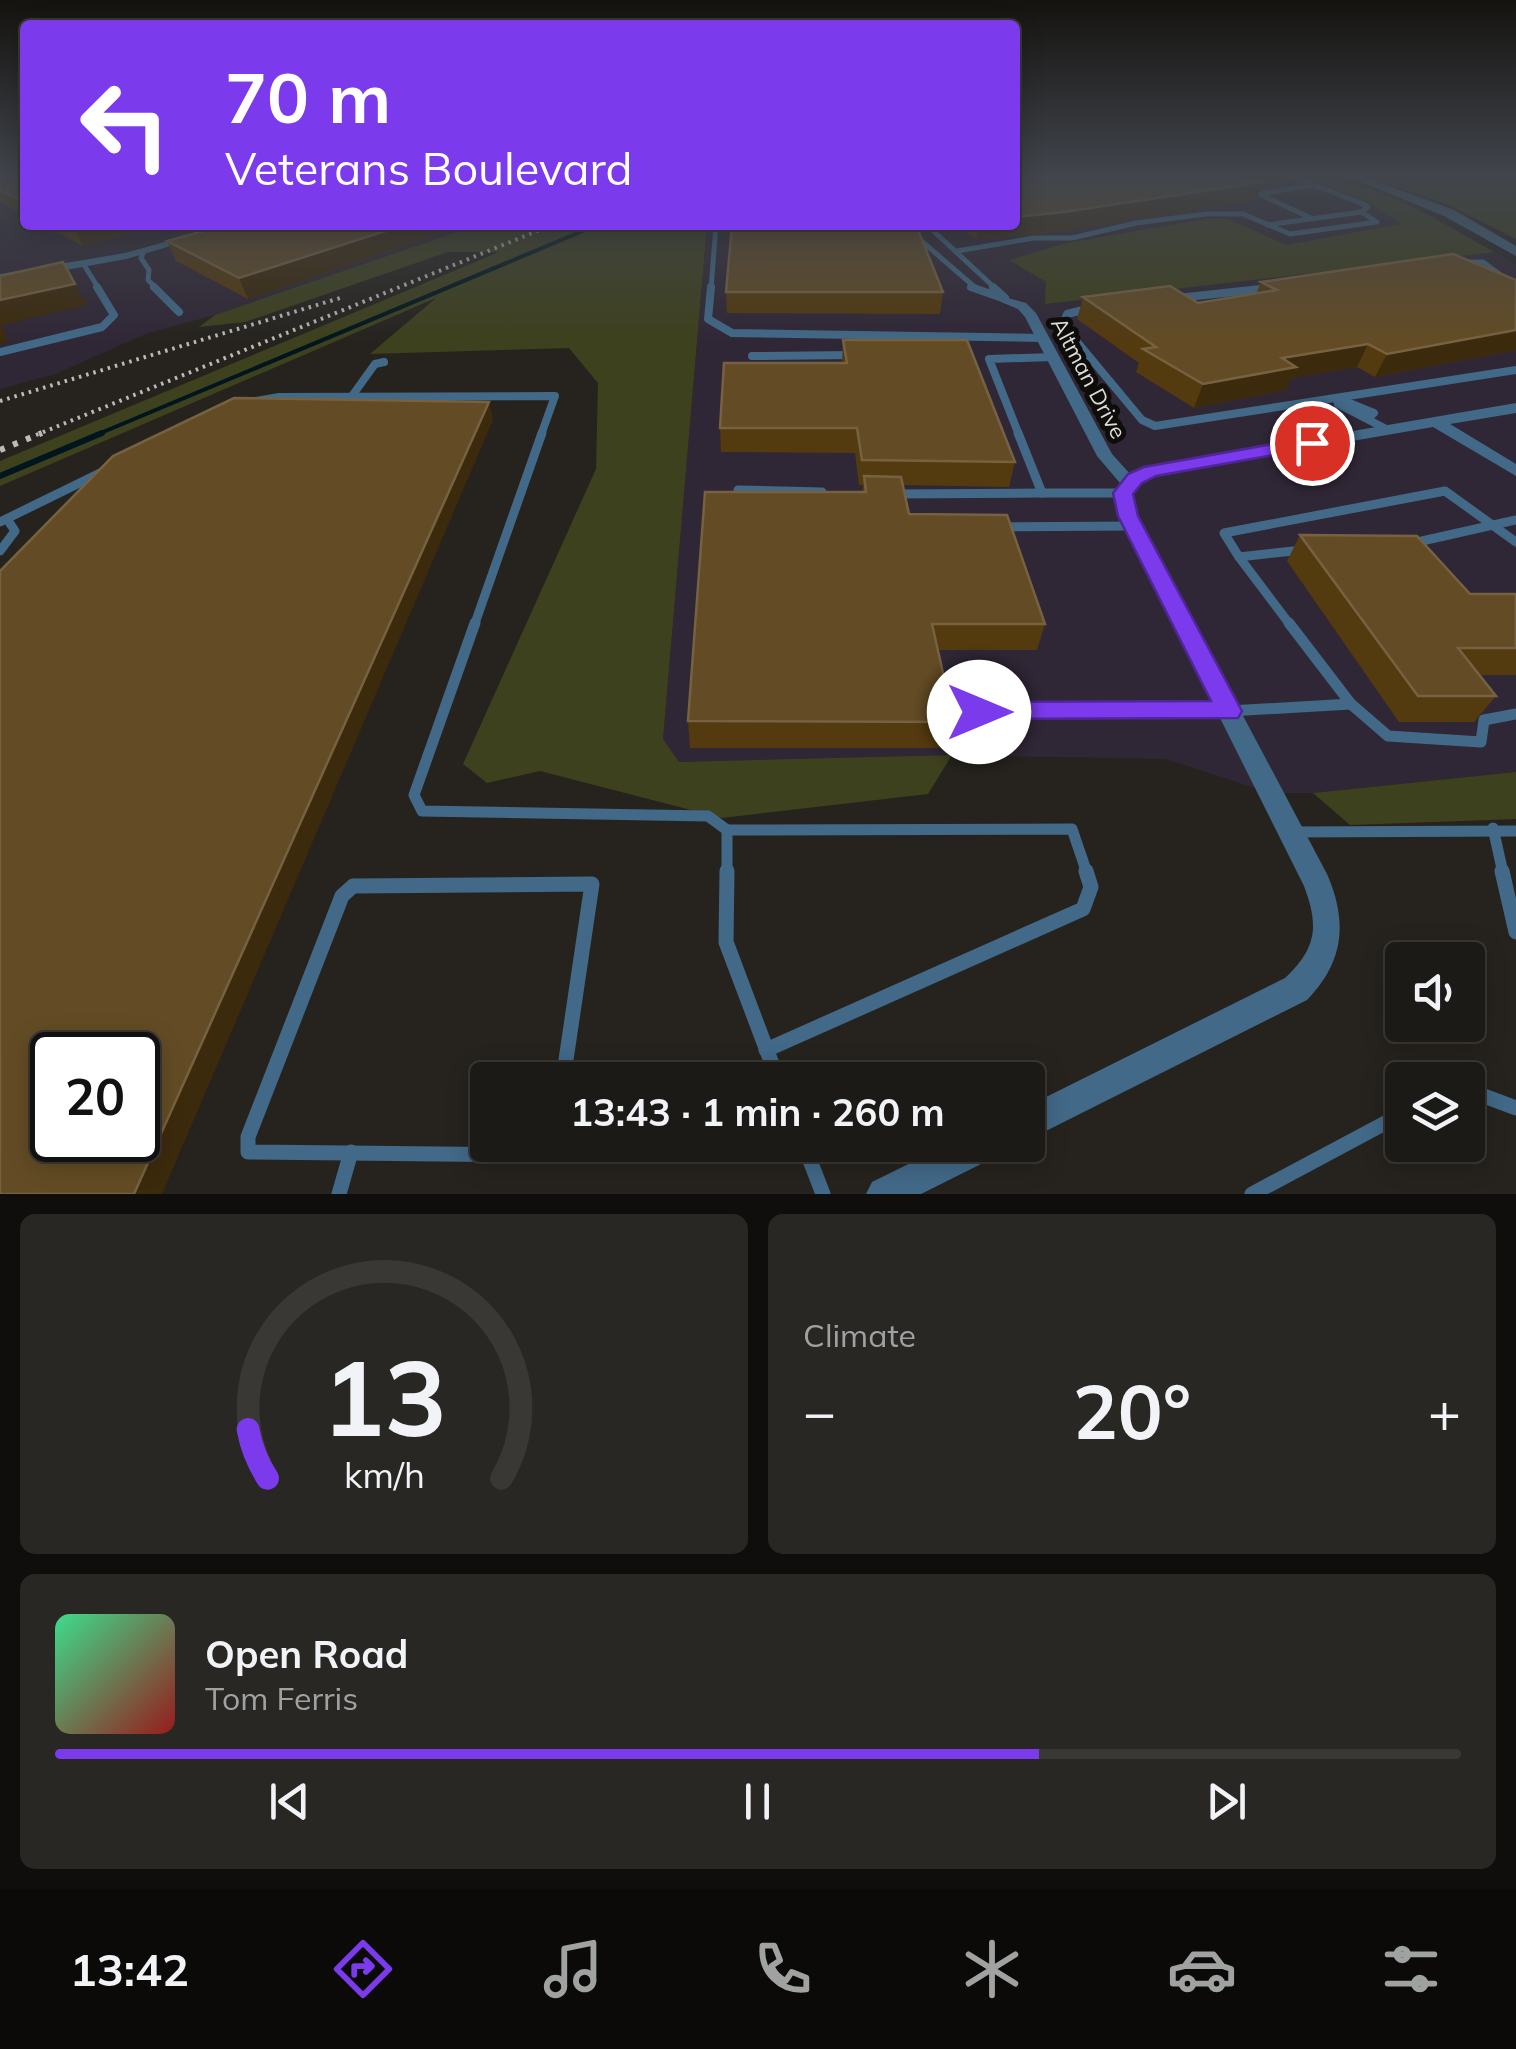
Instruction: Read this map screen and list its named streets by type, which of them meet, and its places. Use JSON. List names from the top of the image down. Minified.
{"streets":{"street":["Altman Drive"]},"page":{"turn":["70 m","Veterans Boulevard"],"limit":"20","trip":"13:43 · 1 min · 260 m","tile":"Climate","heat":["−","20°","+"],"song":["Open Road","Tom Ferris"],"tabs":"13:42","gauge":["13","km/h"]}}
